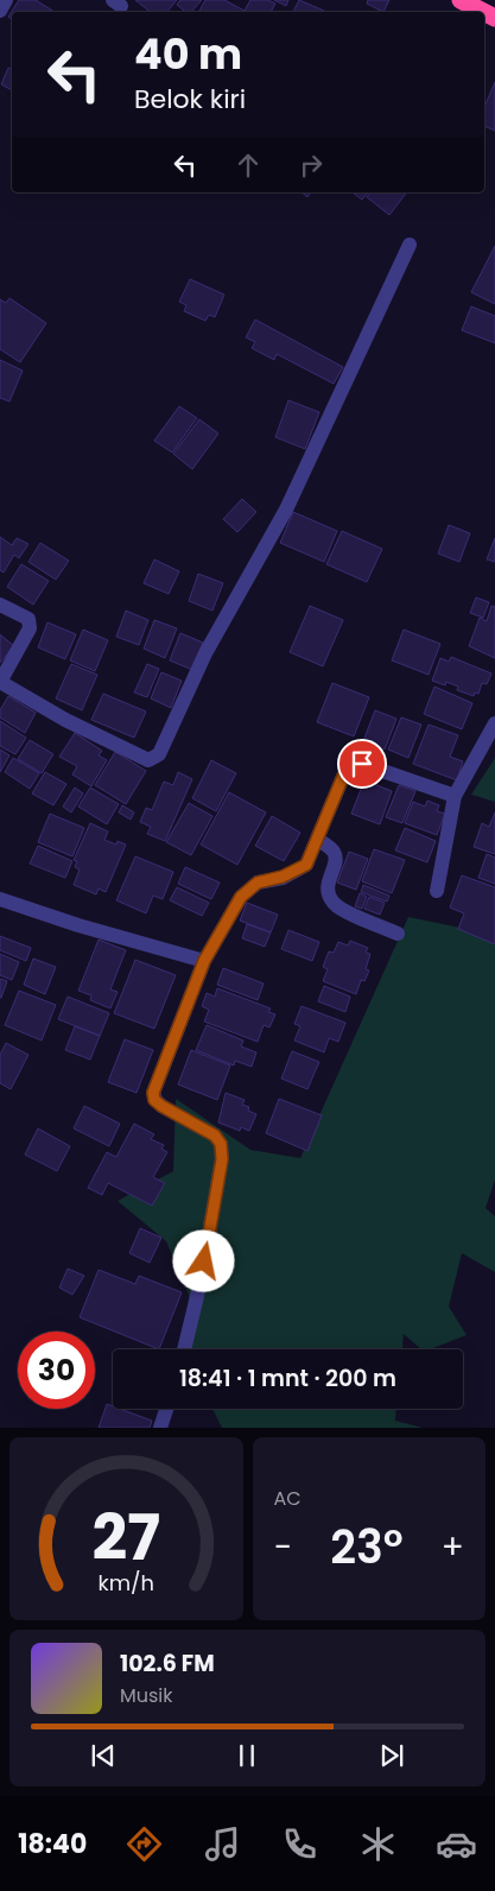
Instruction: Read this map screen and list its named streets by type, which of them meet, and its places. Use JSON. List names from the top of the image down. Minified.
{"page":{"turn":["40 m","Belok kiri"],"limit":"30","trip":"18:41 · 1 mnt · 200 m","tile":"AC","heat":["−","23°","+"],"song":["102.6 FM","Musik"],"tabs":"18:40","gauge":["27","km/h"]}}
